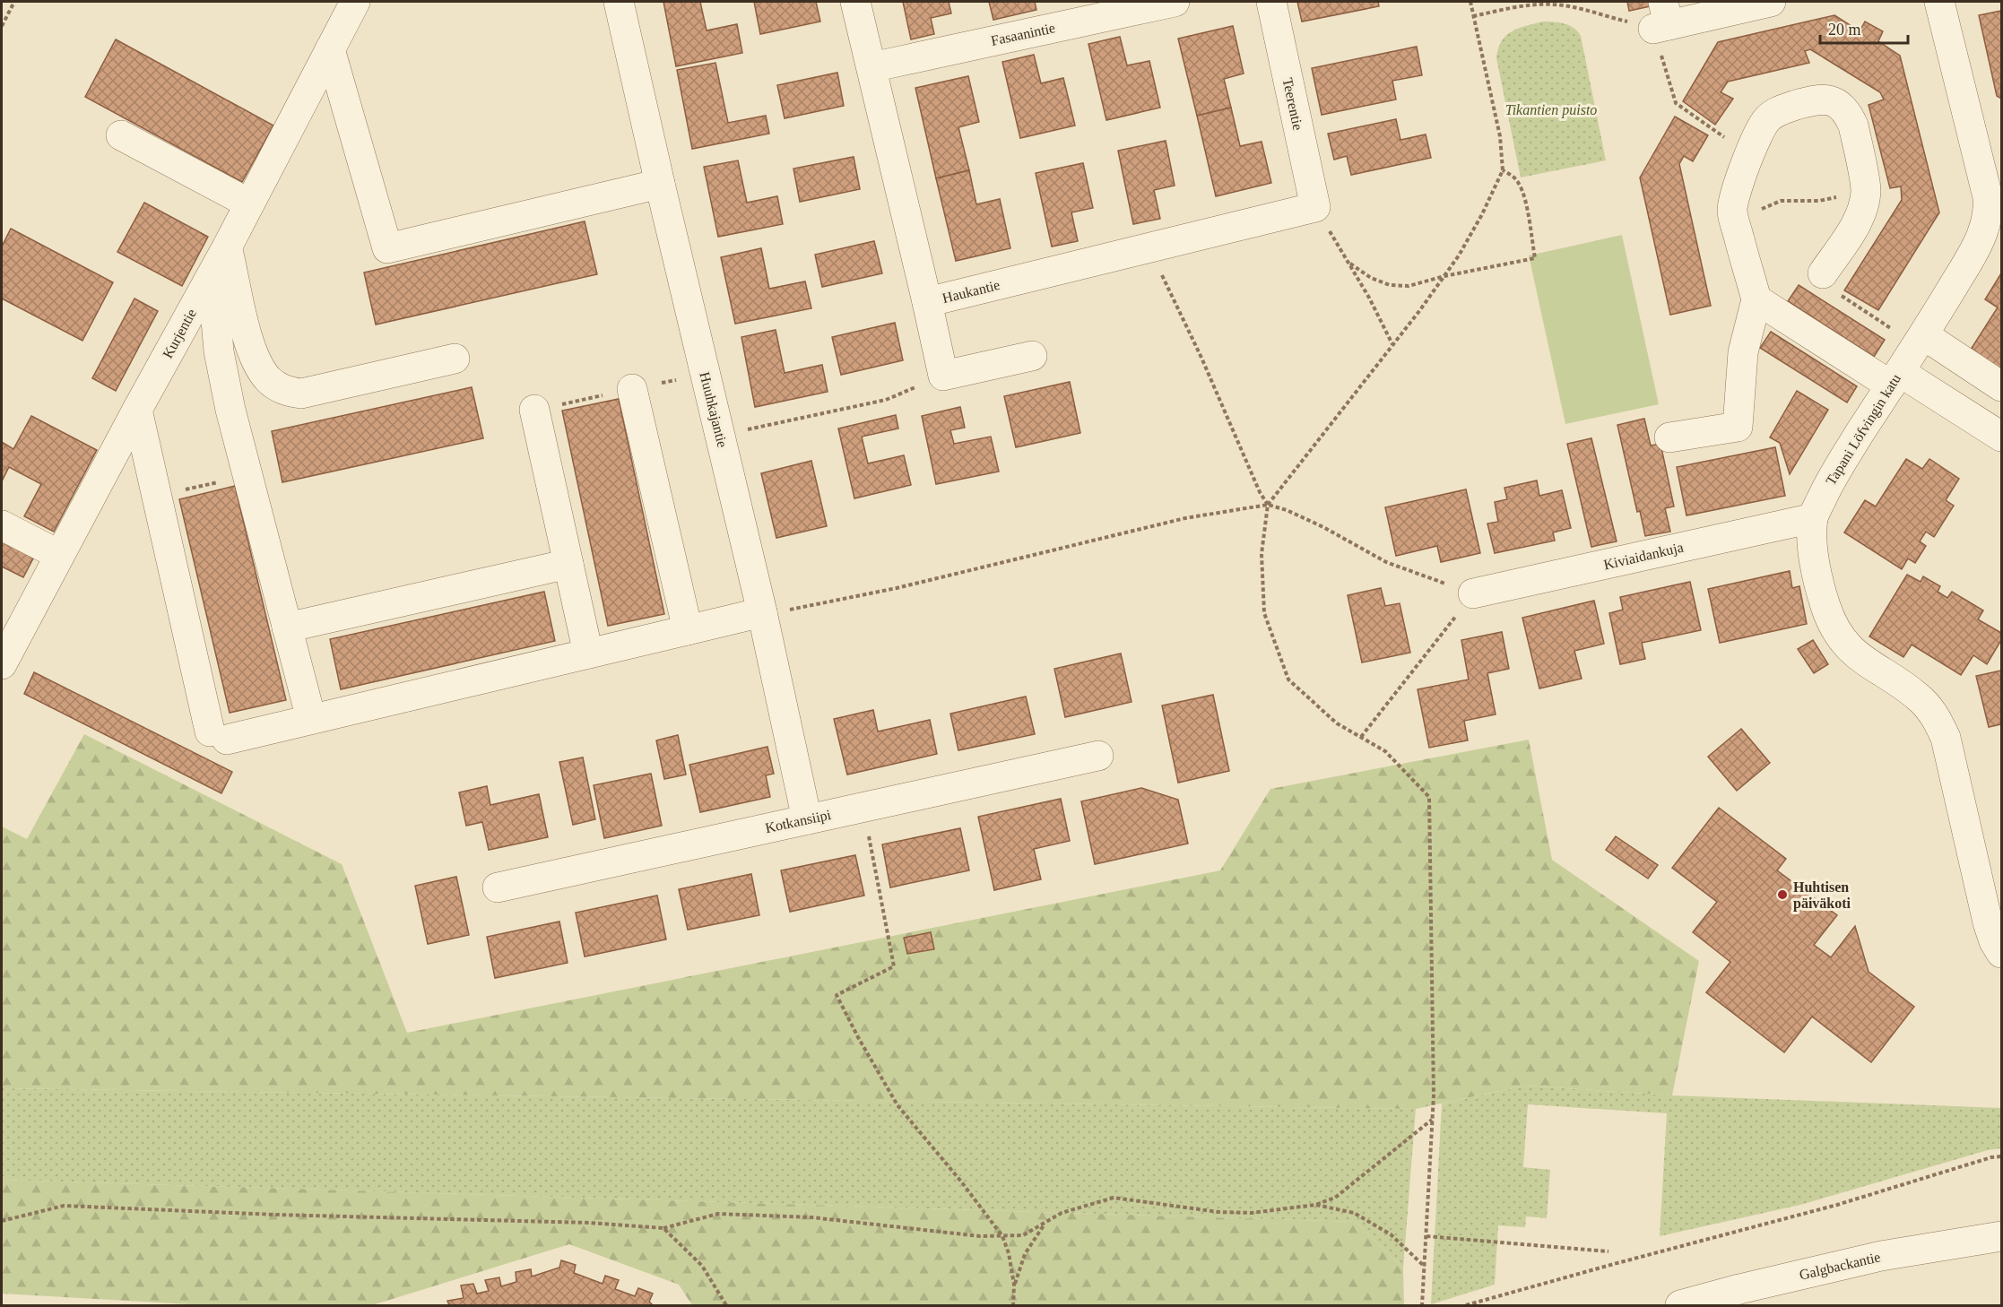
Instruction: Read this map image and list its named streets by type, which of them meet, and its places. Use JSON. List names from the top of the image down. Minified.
{"streets":{"street":["Fasaanintie","Teerentie","Haukantie","Kurjentie","Huuhkajantie","Tapani Löfvingin katu","Kiviaidankuja","Kotkansiipi","Galgbackantie"]},"crossings":[["Fasaanintie","Haukantie"],["Teerentie","Haukantie"],["Huuhkajantie","Kotkansiipi"],["Tapani Löfvingin katu","Kiviaidankuja"]],"parks":["Tikantien puisto"],"places":["Huhtisen päiväkoti"],"scale_bar":"20 m"}
